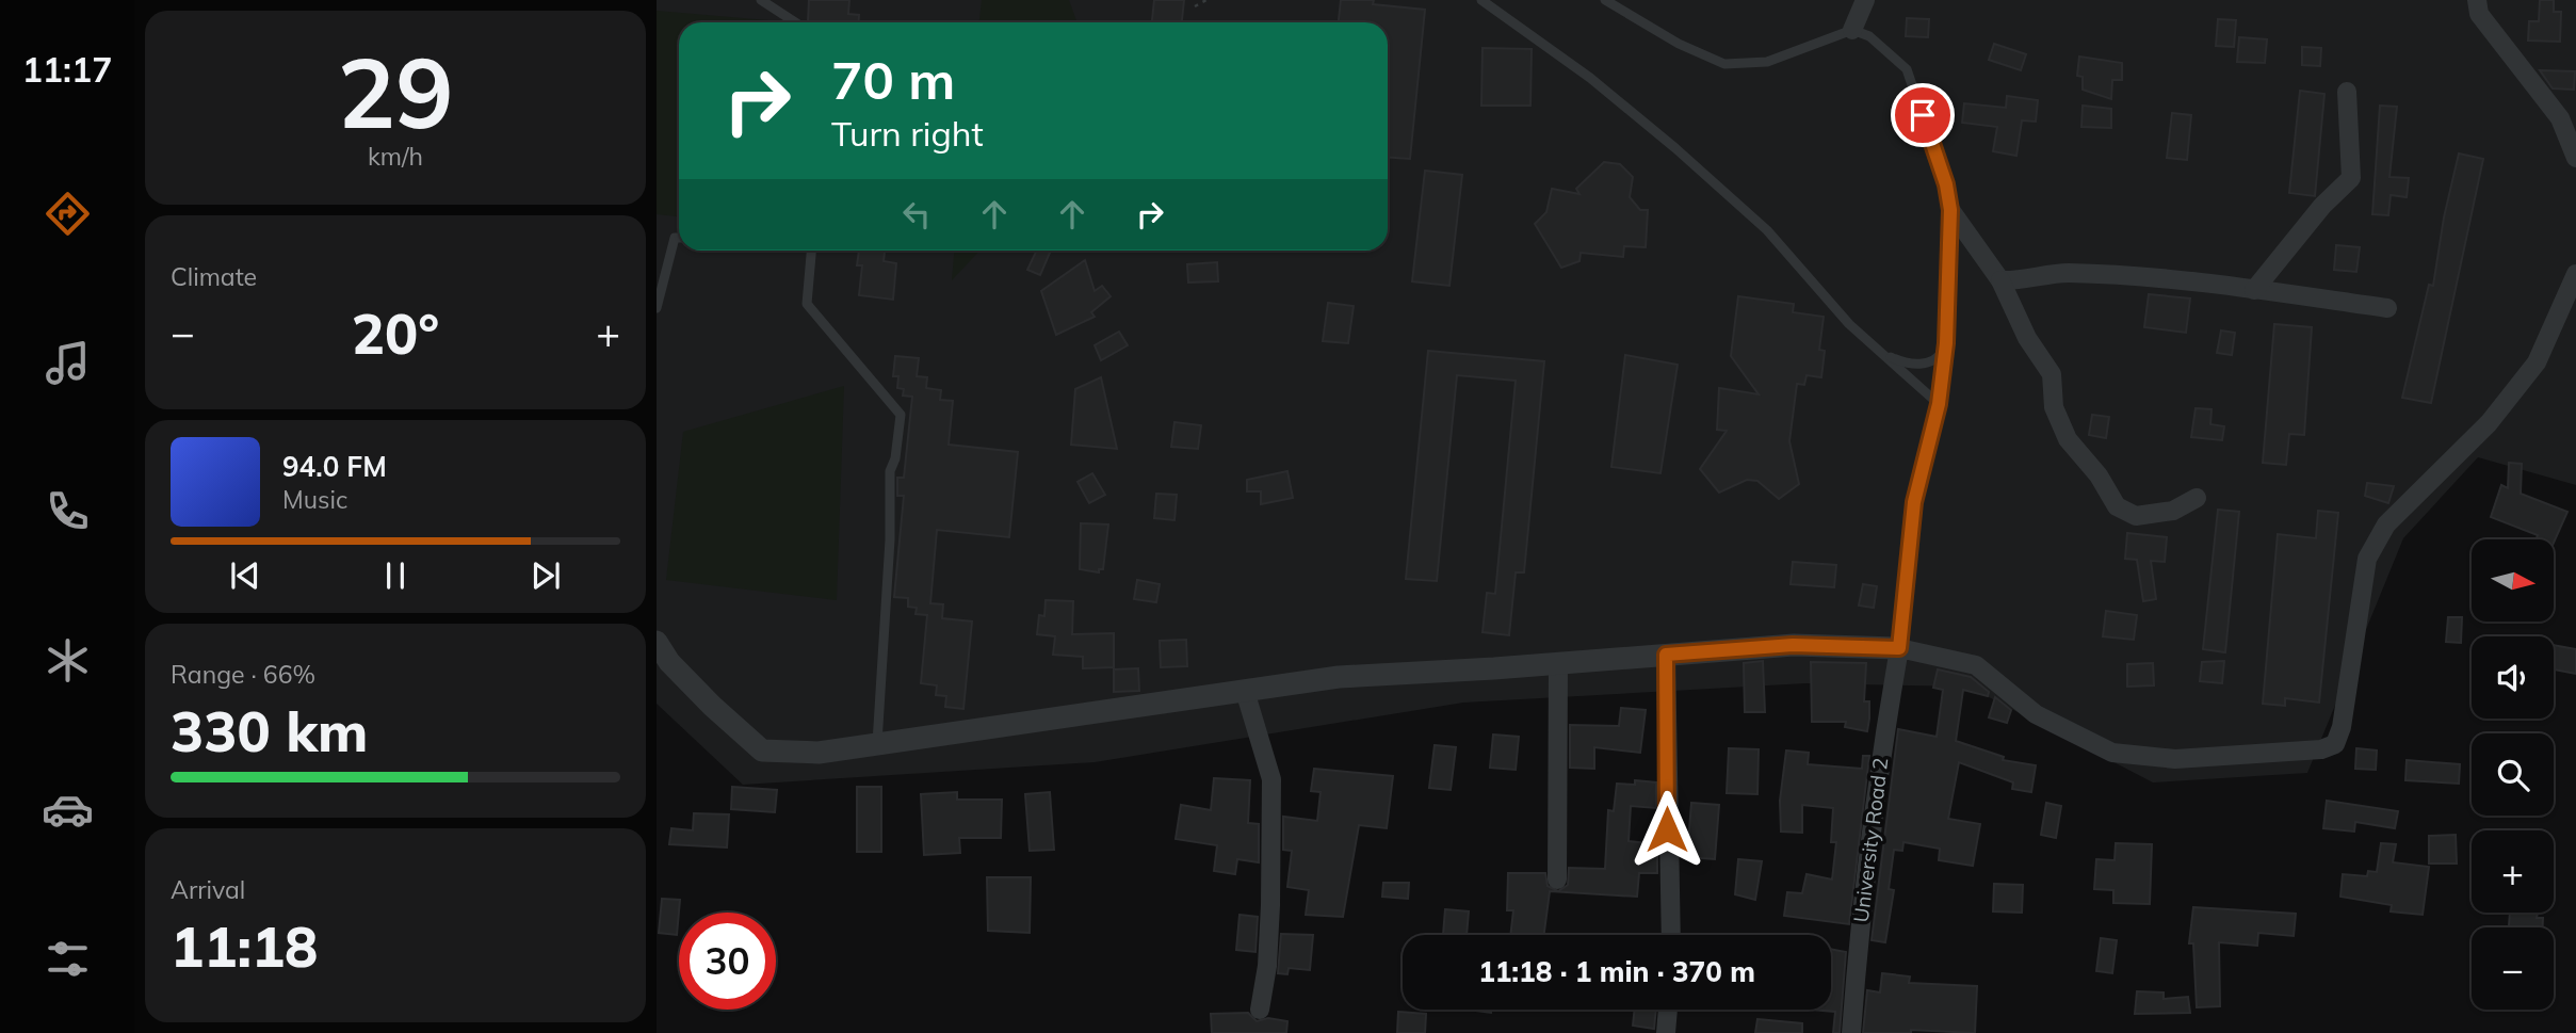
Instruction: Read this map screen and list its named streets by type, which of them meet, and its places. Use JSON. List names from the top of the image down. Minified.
{"streets":{"street":["University Road 2"]},"north":"right","page":{"tabs":"11:17","tile":[["29","km/h"],"Climate",["Range · 66%","330 km"],["Arrival","11:18"]],"turn":["70 m","Turn right"],"heat":["−","20°","+"],"song":["94.0 FM","Music"],"map_buttons":["+","−"],"limit":"30","trip":"11:18 · 1 min · 370 m"}}
